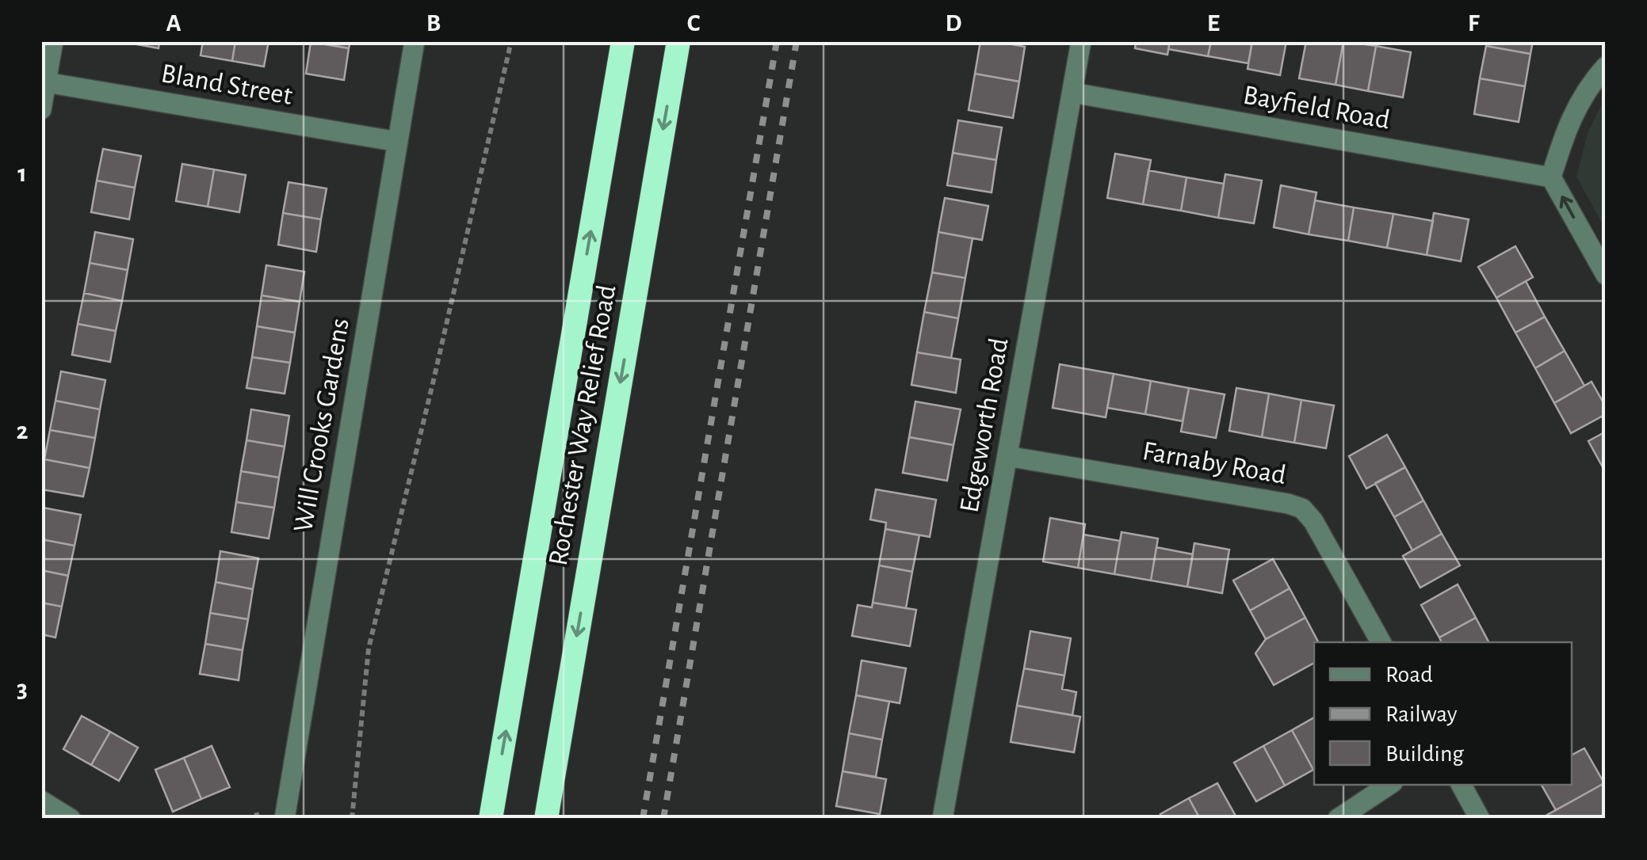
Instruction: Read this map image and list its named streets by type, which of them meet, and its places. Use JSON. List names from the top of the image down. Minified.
{"streets":{"highway":["Rochester Way Relief Road"],"street":["Bland Street","Bayfield Road","Will Crooks Gardens","Edgeworth Road","Farnaby Road"]},"crossings":[["Bland Street","Will Crooks Gardens"],["Bayfield Road","Edgeworth Road"],["Edgeworth Road","Farnaby Road"]],"legend":["Road","Railway","Building"],"grid":{"columns":["A","B","C","D","E","F"],"rows":["1","2","3"]}}
